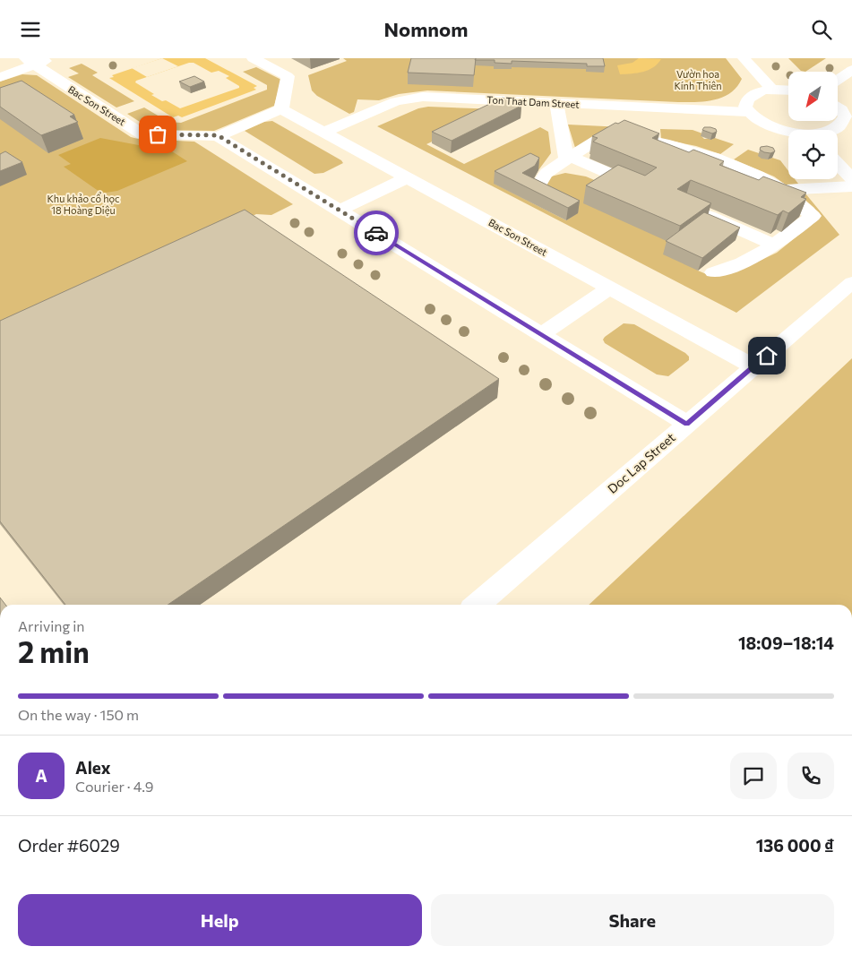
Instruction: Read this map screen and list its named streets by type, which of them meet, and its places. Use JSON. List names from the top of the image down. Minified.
{"streets":{"main road":["Ton That Dam Street","Bac Son Street","Doc Lap Street"]},"crossings":[["Ton That Dam Street","Bac Son Street"],["Bac Son Street","Doc Lap Street"]],"parks":["Vườn hoa Kính Thiên","Khu khảo cổ học 18 Hoàng Diệu"],"north":"bottom left","page":{"header":"Nomnom","heading":["2 min","Arriving in","18:09–18:14"],"panel":["Alex","Courier · 4.9","Order #6029","136 000 ₫"],"bar":"On the way · 150 m","round":"A","buttons":["Help","Share"]}}
